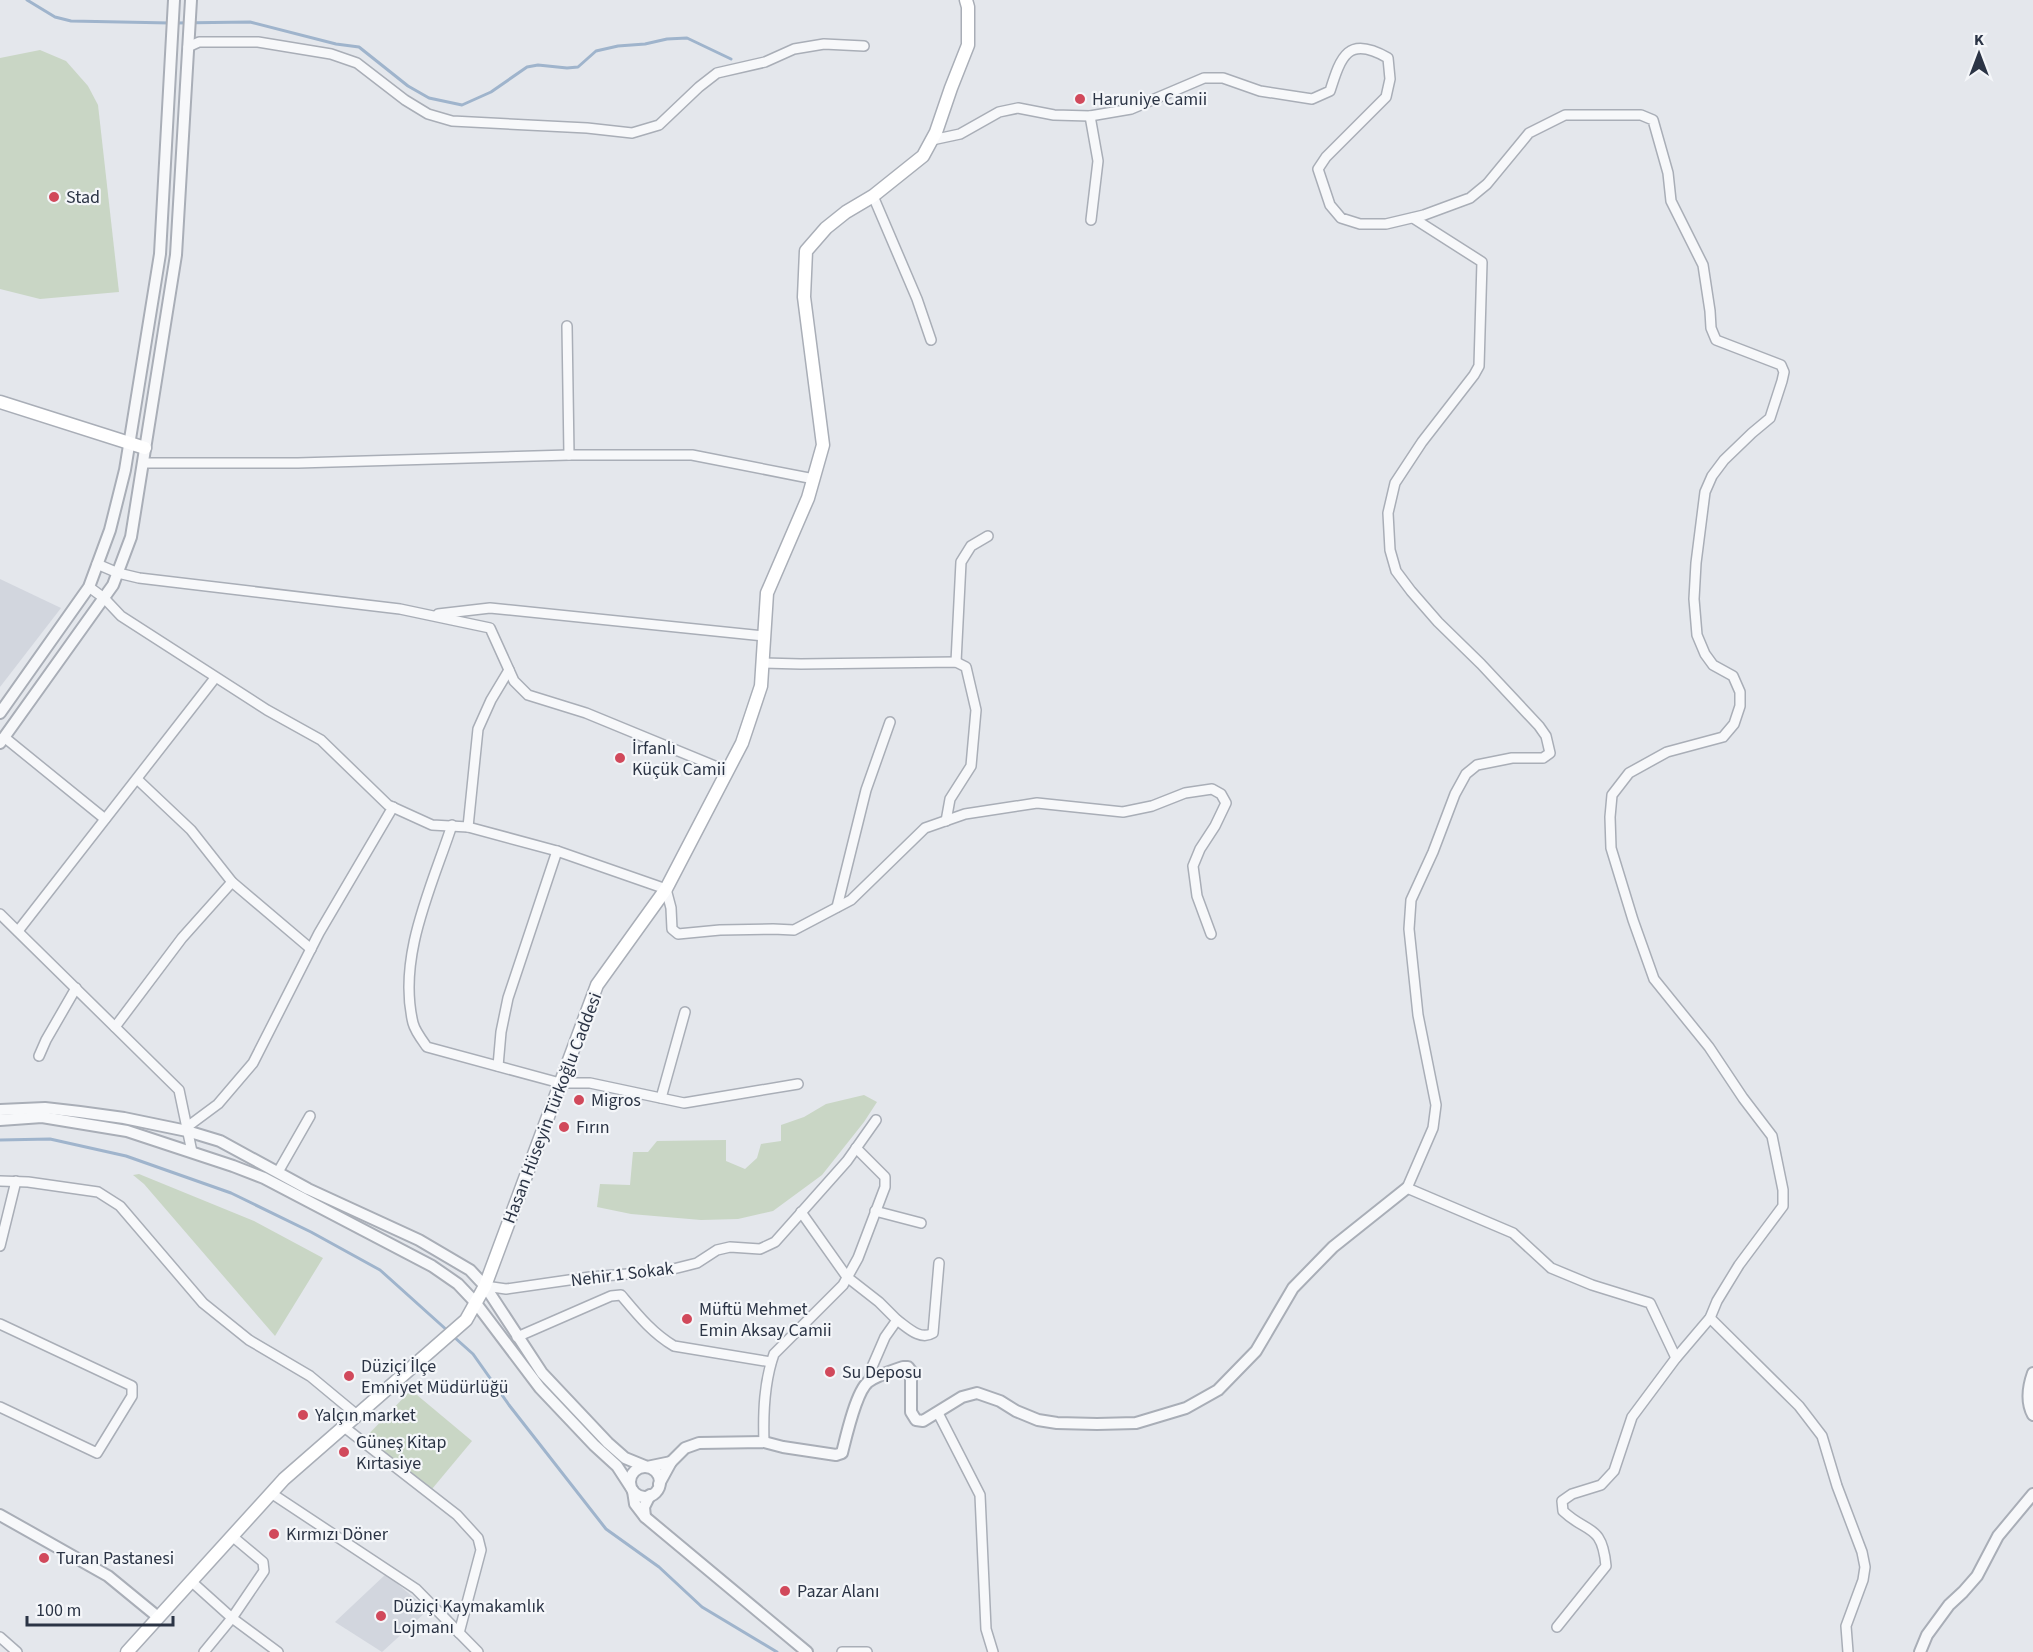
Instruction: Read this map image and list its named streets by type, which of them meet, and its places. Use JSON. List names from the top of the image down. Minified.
{"streets":{"main road":["Hasan Hüseyin Türkoğlu Caddesi"],"street":["Nehir 1 Sokak"]},"crossings":[["Hasan Hüseyin Türkoğlu Caddesi","Nehir 1 Sokak"]],"places":["Haruniye Camii","Stad","İrfanlı Küçük Camii","Migros","Fırın","Müftü Mehmet Emin Aksay Camii","Su Deposu","Düziçi İlçe Emniyet Müdürlüğü","Yalçın market","Güneş Kitap Kırtasiye","Kırmızı Döner","Turan Pastanesi","Pazar Alanı","Düziçi Kaymakamlık Lojmanı"],"scale_bar":"100 m","north":"top"}
